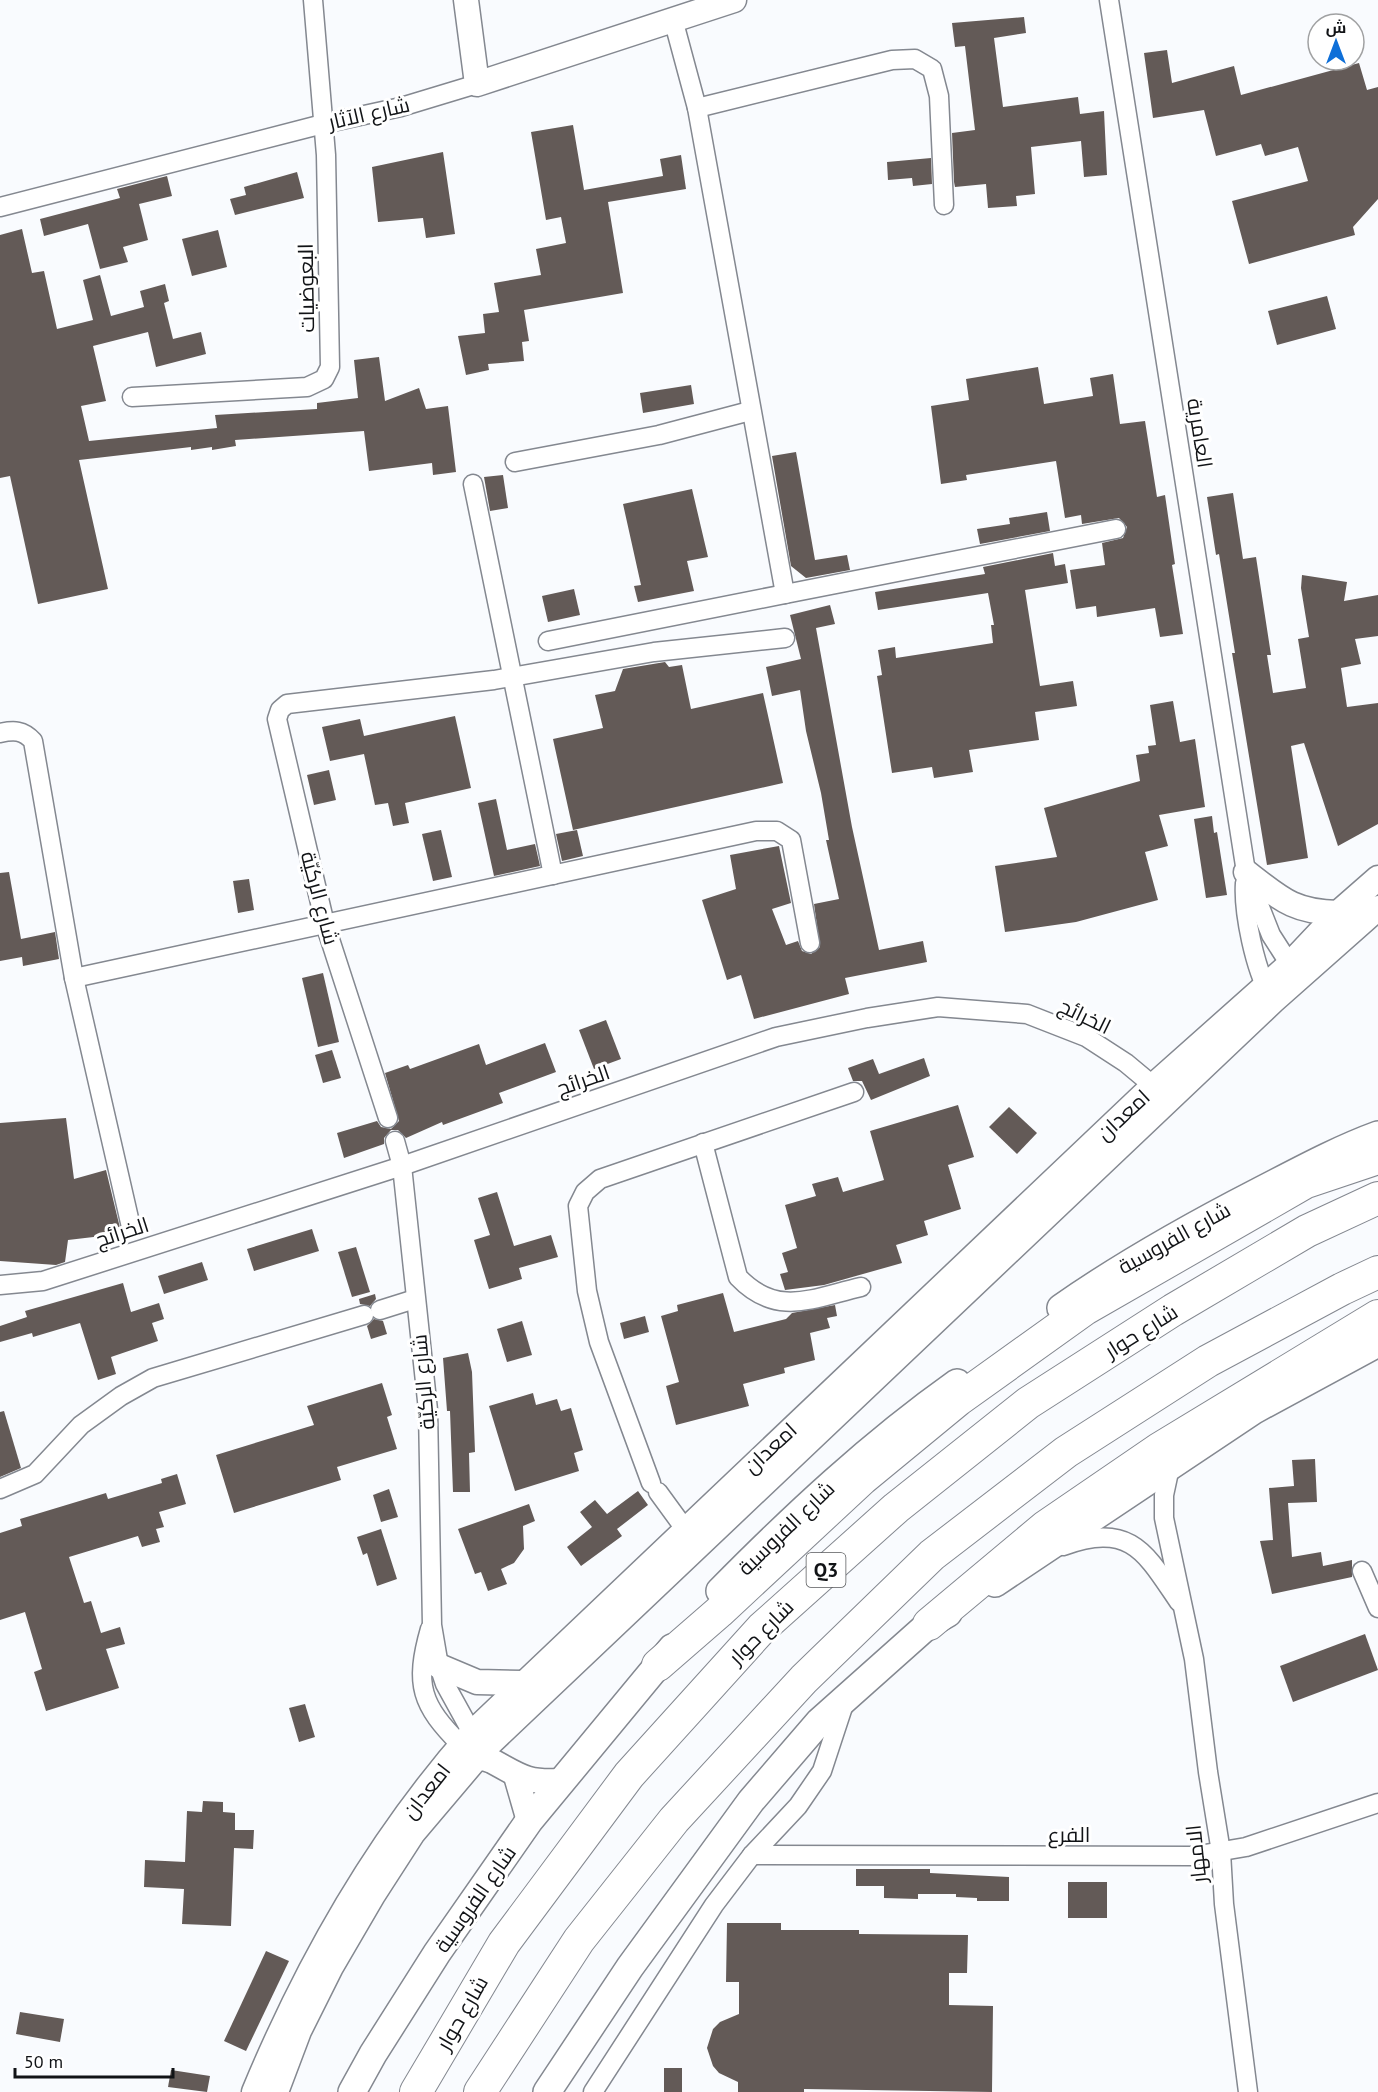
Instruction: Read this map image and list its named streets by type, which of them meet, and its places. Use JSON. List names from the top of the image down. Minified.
{"streets":{"highway":["شارع حوار","Q3"],"main road":["شارع الفروسية"],"street":["شارع الآثار","البعوضيات","العامرية","شارع الركيّة","الخرائج","امعدان","الفرع","الامهار"]},"crossings":[["شارع الآثار","البعوضيات"],["شارع الركيّة","الخرائج"],["شارع الركيّة","امعدان"],["شارع الركيّة","شارع الفروسية"],["الخرائج","امعدان"],["الفرع","الامهار"]],"scale_bar":"50 m","north":"top"}
